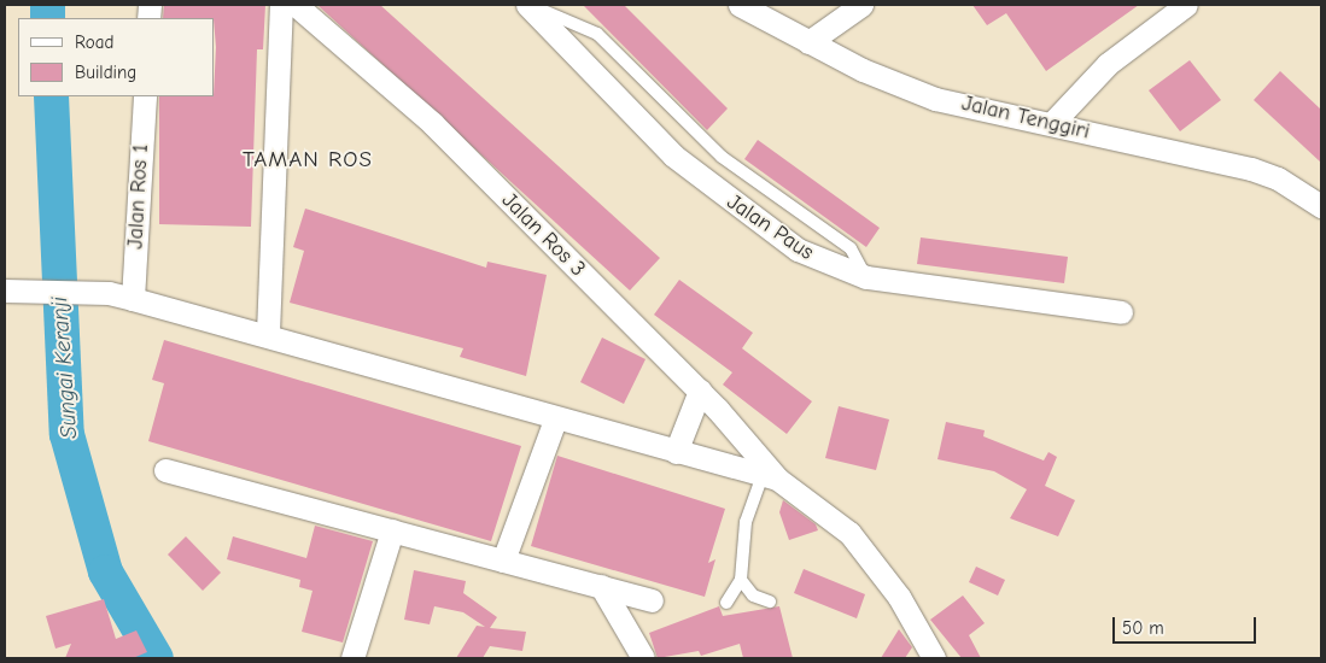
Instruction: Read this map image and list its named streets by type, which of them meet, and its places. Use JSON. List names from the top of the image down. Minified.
{"streets":{"street":["Jalan Tenggiri","Jalan Ros 1","Jalan Paus","Jalan Ros 3"]},"districts":["TAMAN ROS"],"water":["Sungai Keranji"],"legend":["Road","Building"],"scale_bar":"50 m"}
